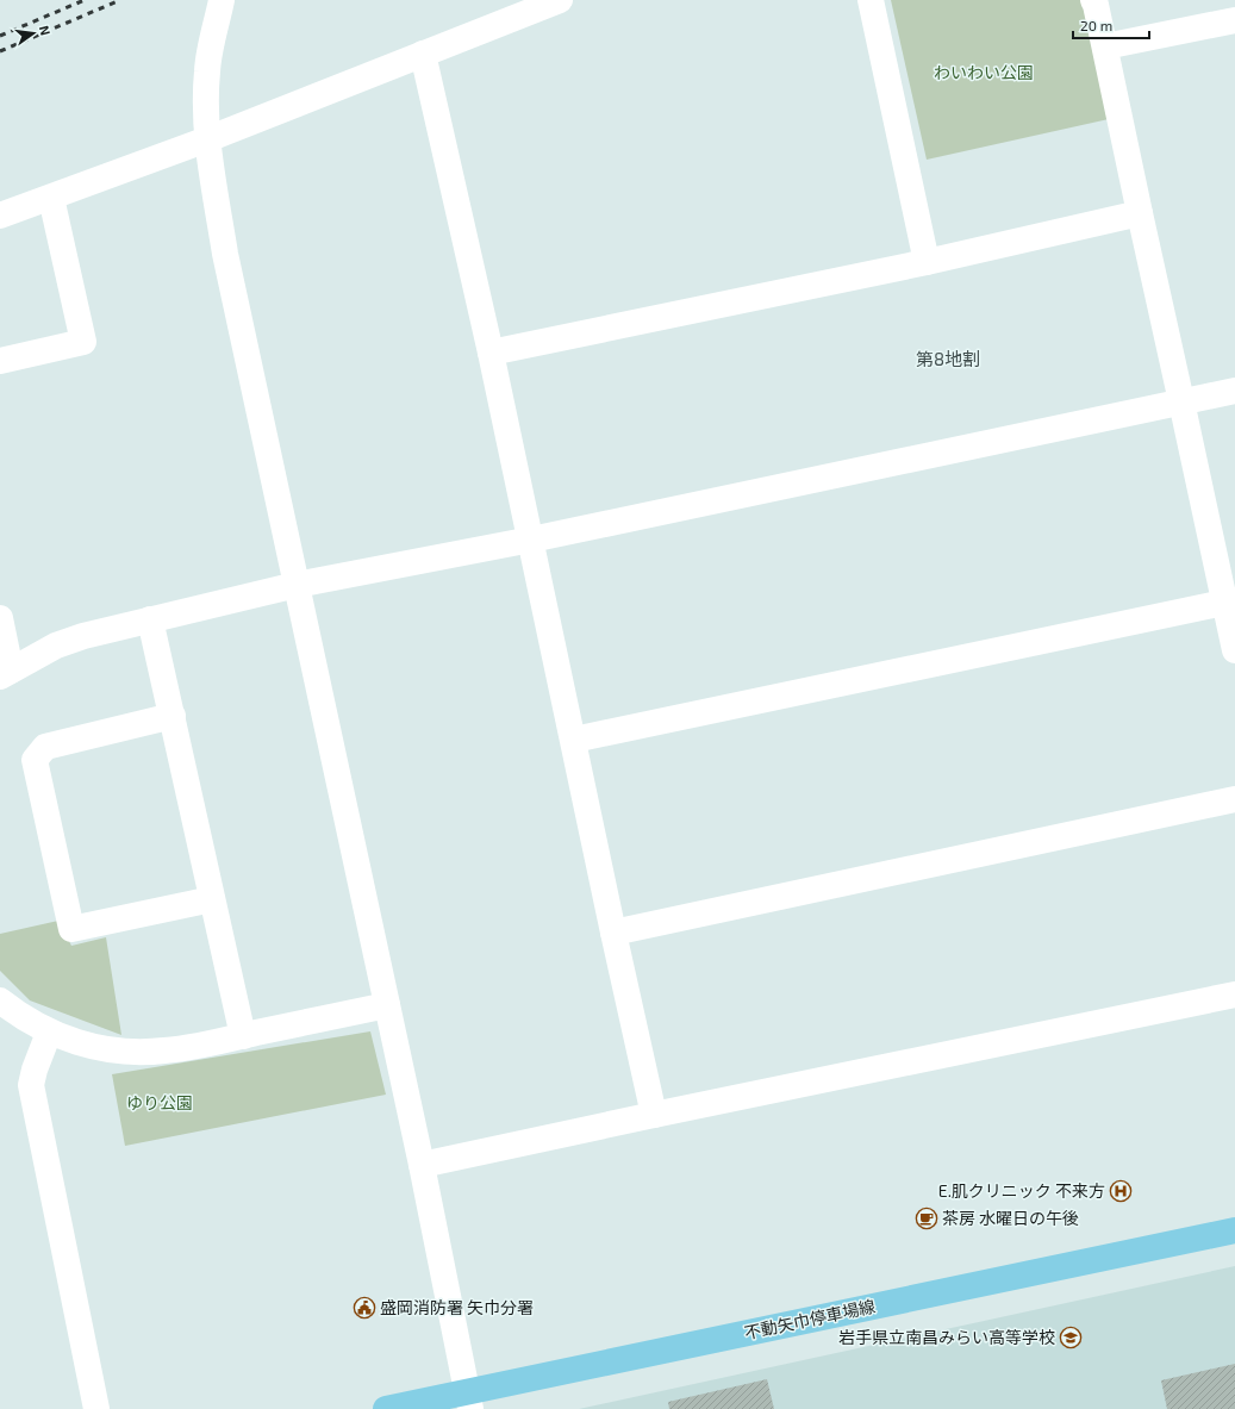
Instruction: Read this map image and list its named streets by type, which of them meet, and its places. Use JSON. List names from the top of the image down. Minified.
{"streets":{"main road":["不動矢巾停車場線"]},"districts":["第8地割"],"parks":["わいわい公園","ゆり公園"],"places":{"hospital":["E.肌クリニック 不来方"],"cafe":["茶房 水曜日の午後"],"public building":["盛岡消防署 矢巾分署"],"school or university":["岩手県立南昌みらい高等学校"]},"scale_bar":"20 m","north":"right"}
